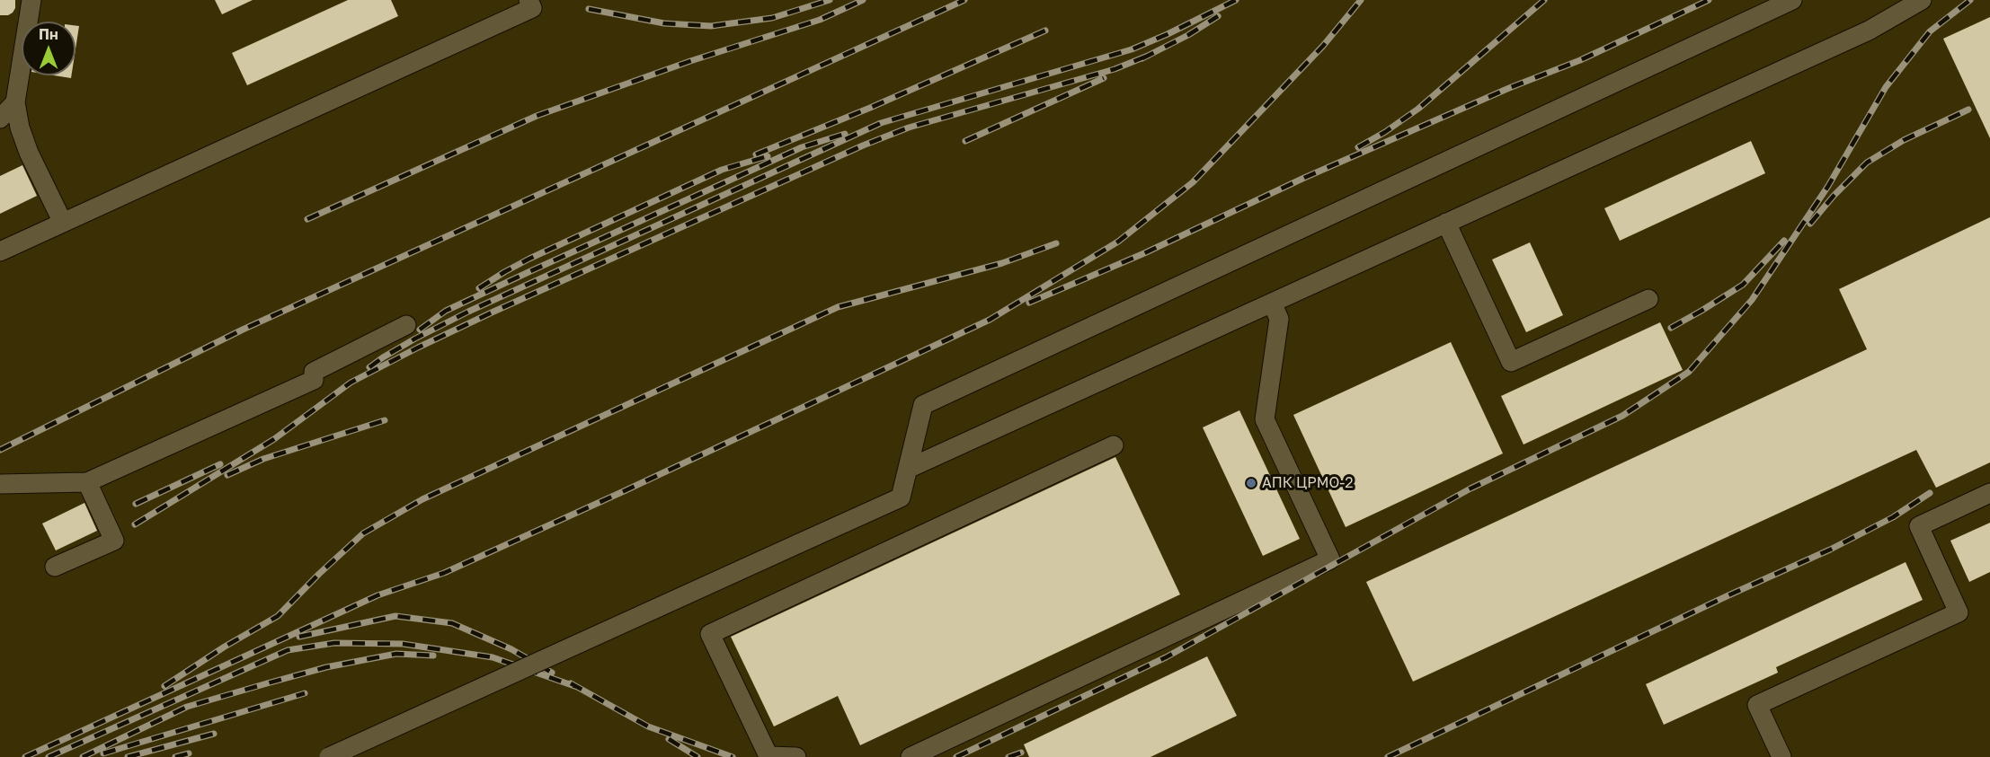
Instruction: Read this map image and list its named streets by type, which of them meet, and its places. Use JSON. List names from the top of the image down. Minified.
{"places":["АПК ЦРМО-2"],"north":"top"}
